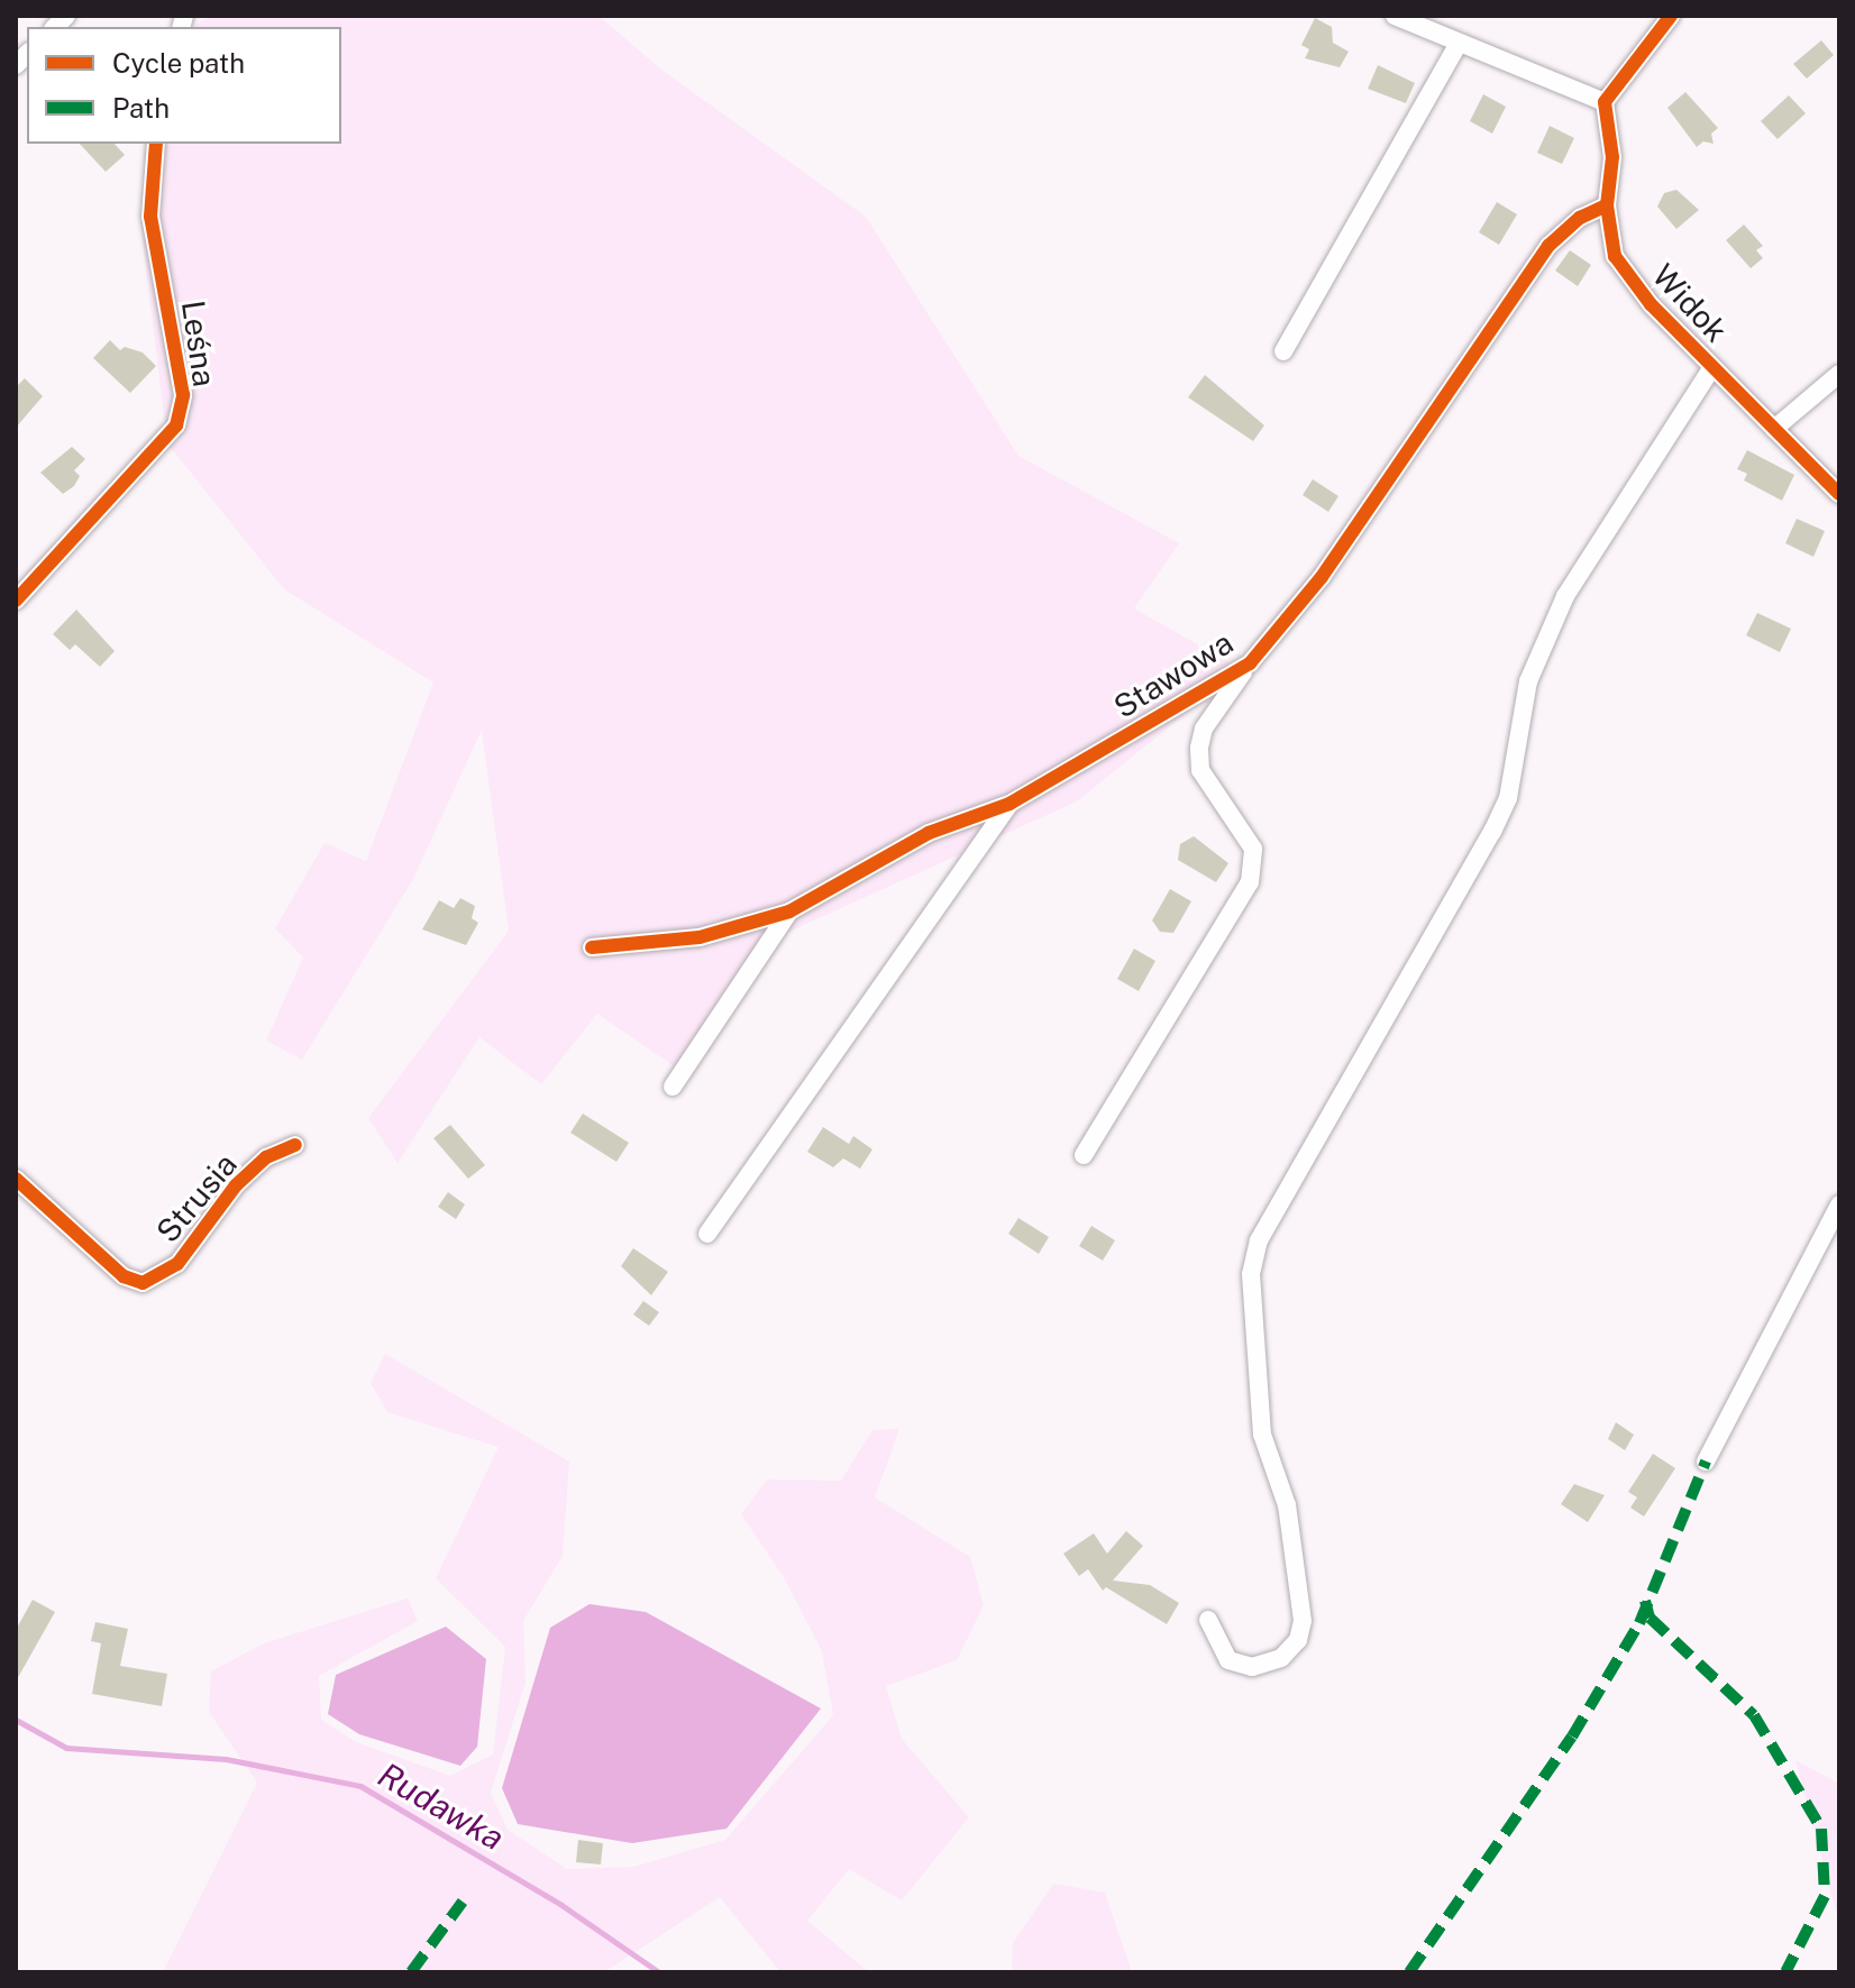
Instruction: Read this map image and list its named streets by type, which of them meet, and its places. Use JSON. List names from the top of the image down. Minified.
{"streets":{"street":["Widok","Leśna","Stawowa","Strusia"]},"crossings":[["Widok","Stawowa"]],"water":["Rudawka"],"legend":["Cycle path","Path"]}
